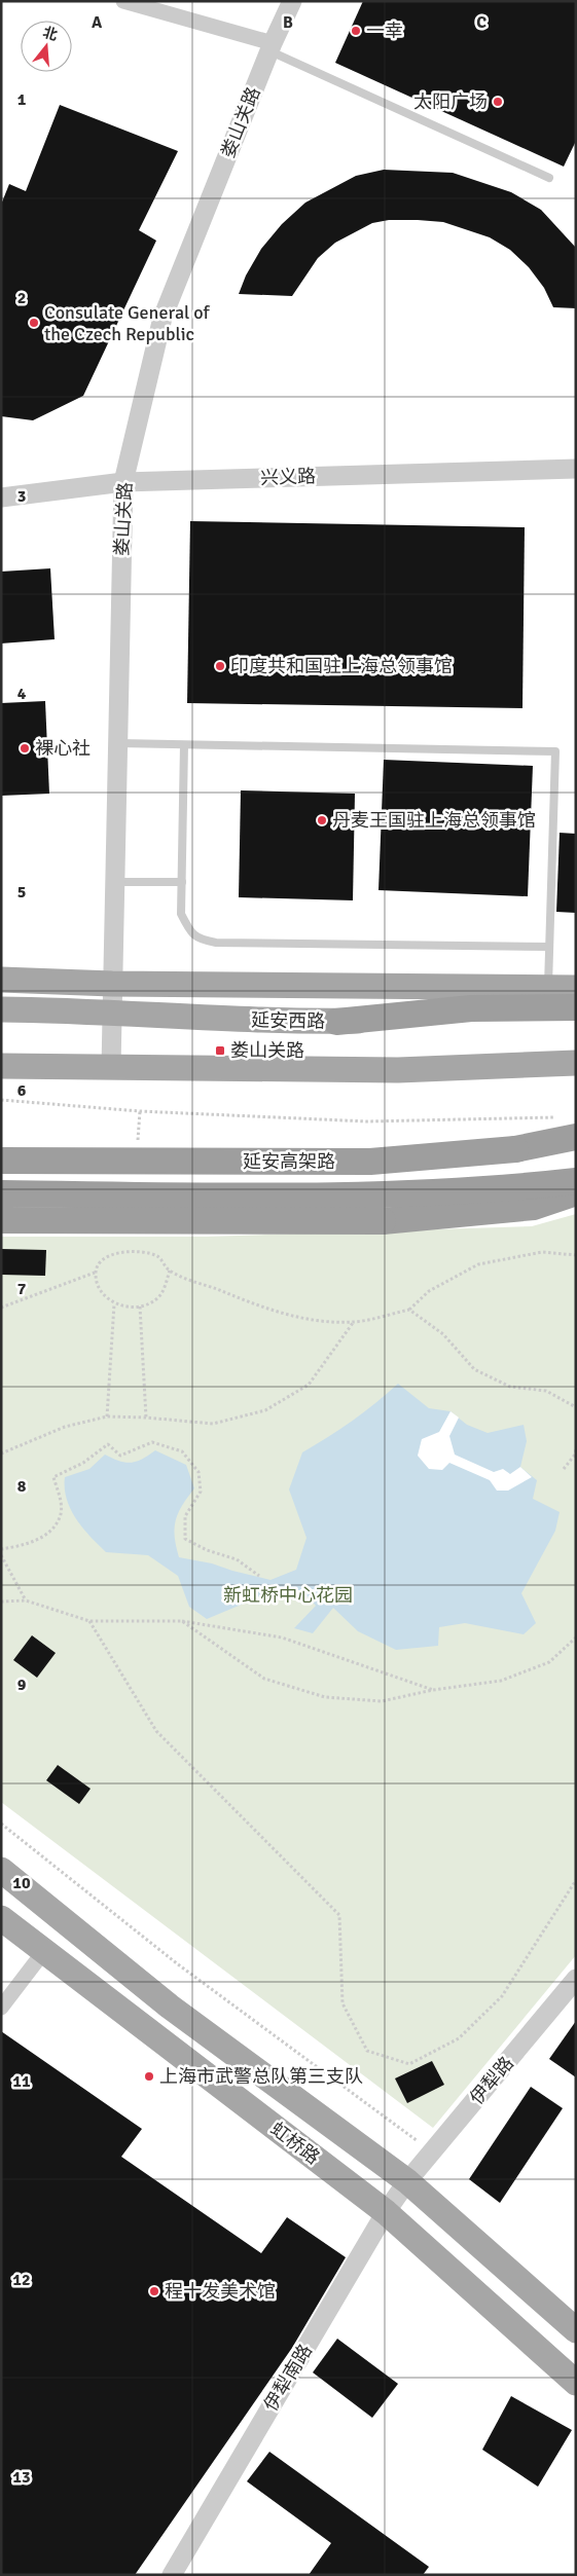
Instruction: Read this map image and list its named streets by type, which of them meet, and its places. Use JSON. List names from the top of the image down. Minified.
{"streets":{"highway":["延安高架路"],"main road":["延安西路","虹桥路"],"street":["娄山关路","兴义路","伊犁路","伊犁南路"]},"crossings":[["娄山关路","兴义路"],["娄山关路","延安西路"],["伊犁路","虹桥路"],["伊犁路","伊犁南路"],["虹桥路","伊犁南路"]],"parks":["新虹桥中心花园"],"places":{"other":["一幸","太阳广场","Consulate General of the Czech Republic","印度共和国驻上海总领事馆","裸心社","丹麦王国驻上海总领事馆","上海市武警总队第三支队","程十发美术馆"],"transit":["娄山关路"]},"north":"top","grid":{"columns":["A","B","C"],"rows":["1","2","3","4","5","6","7","8","9","10","11","12","13"]}}
